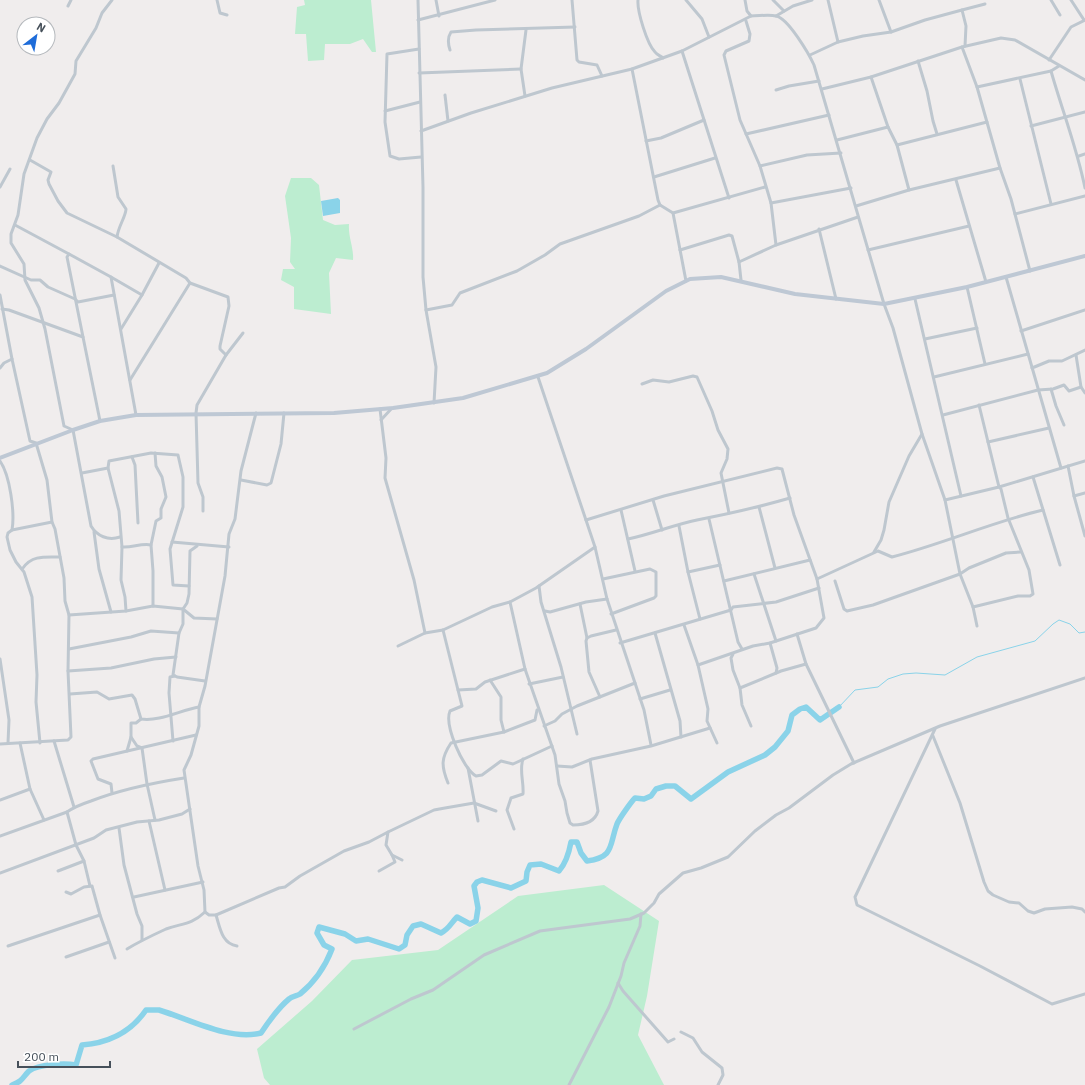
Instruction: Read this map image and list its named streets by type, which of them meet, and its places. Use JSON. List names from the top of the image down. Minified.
{"scale_bar":"200 m","north":"top right"}
